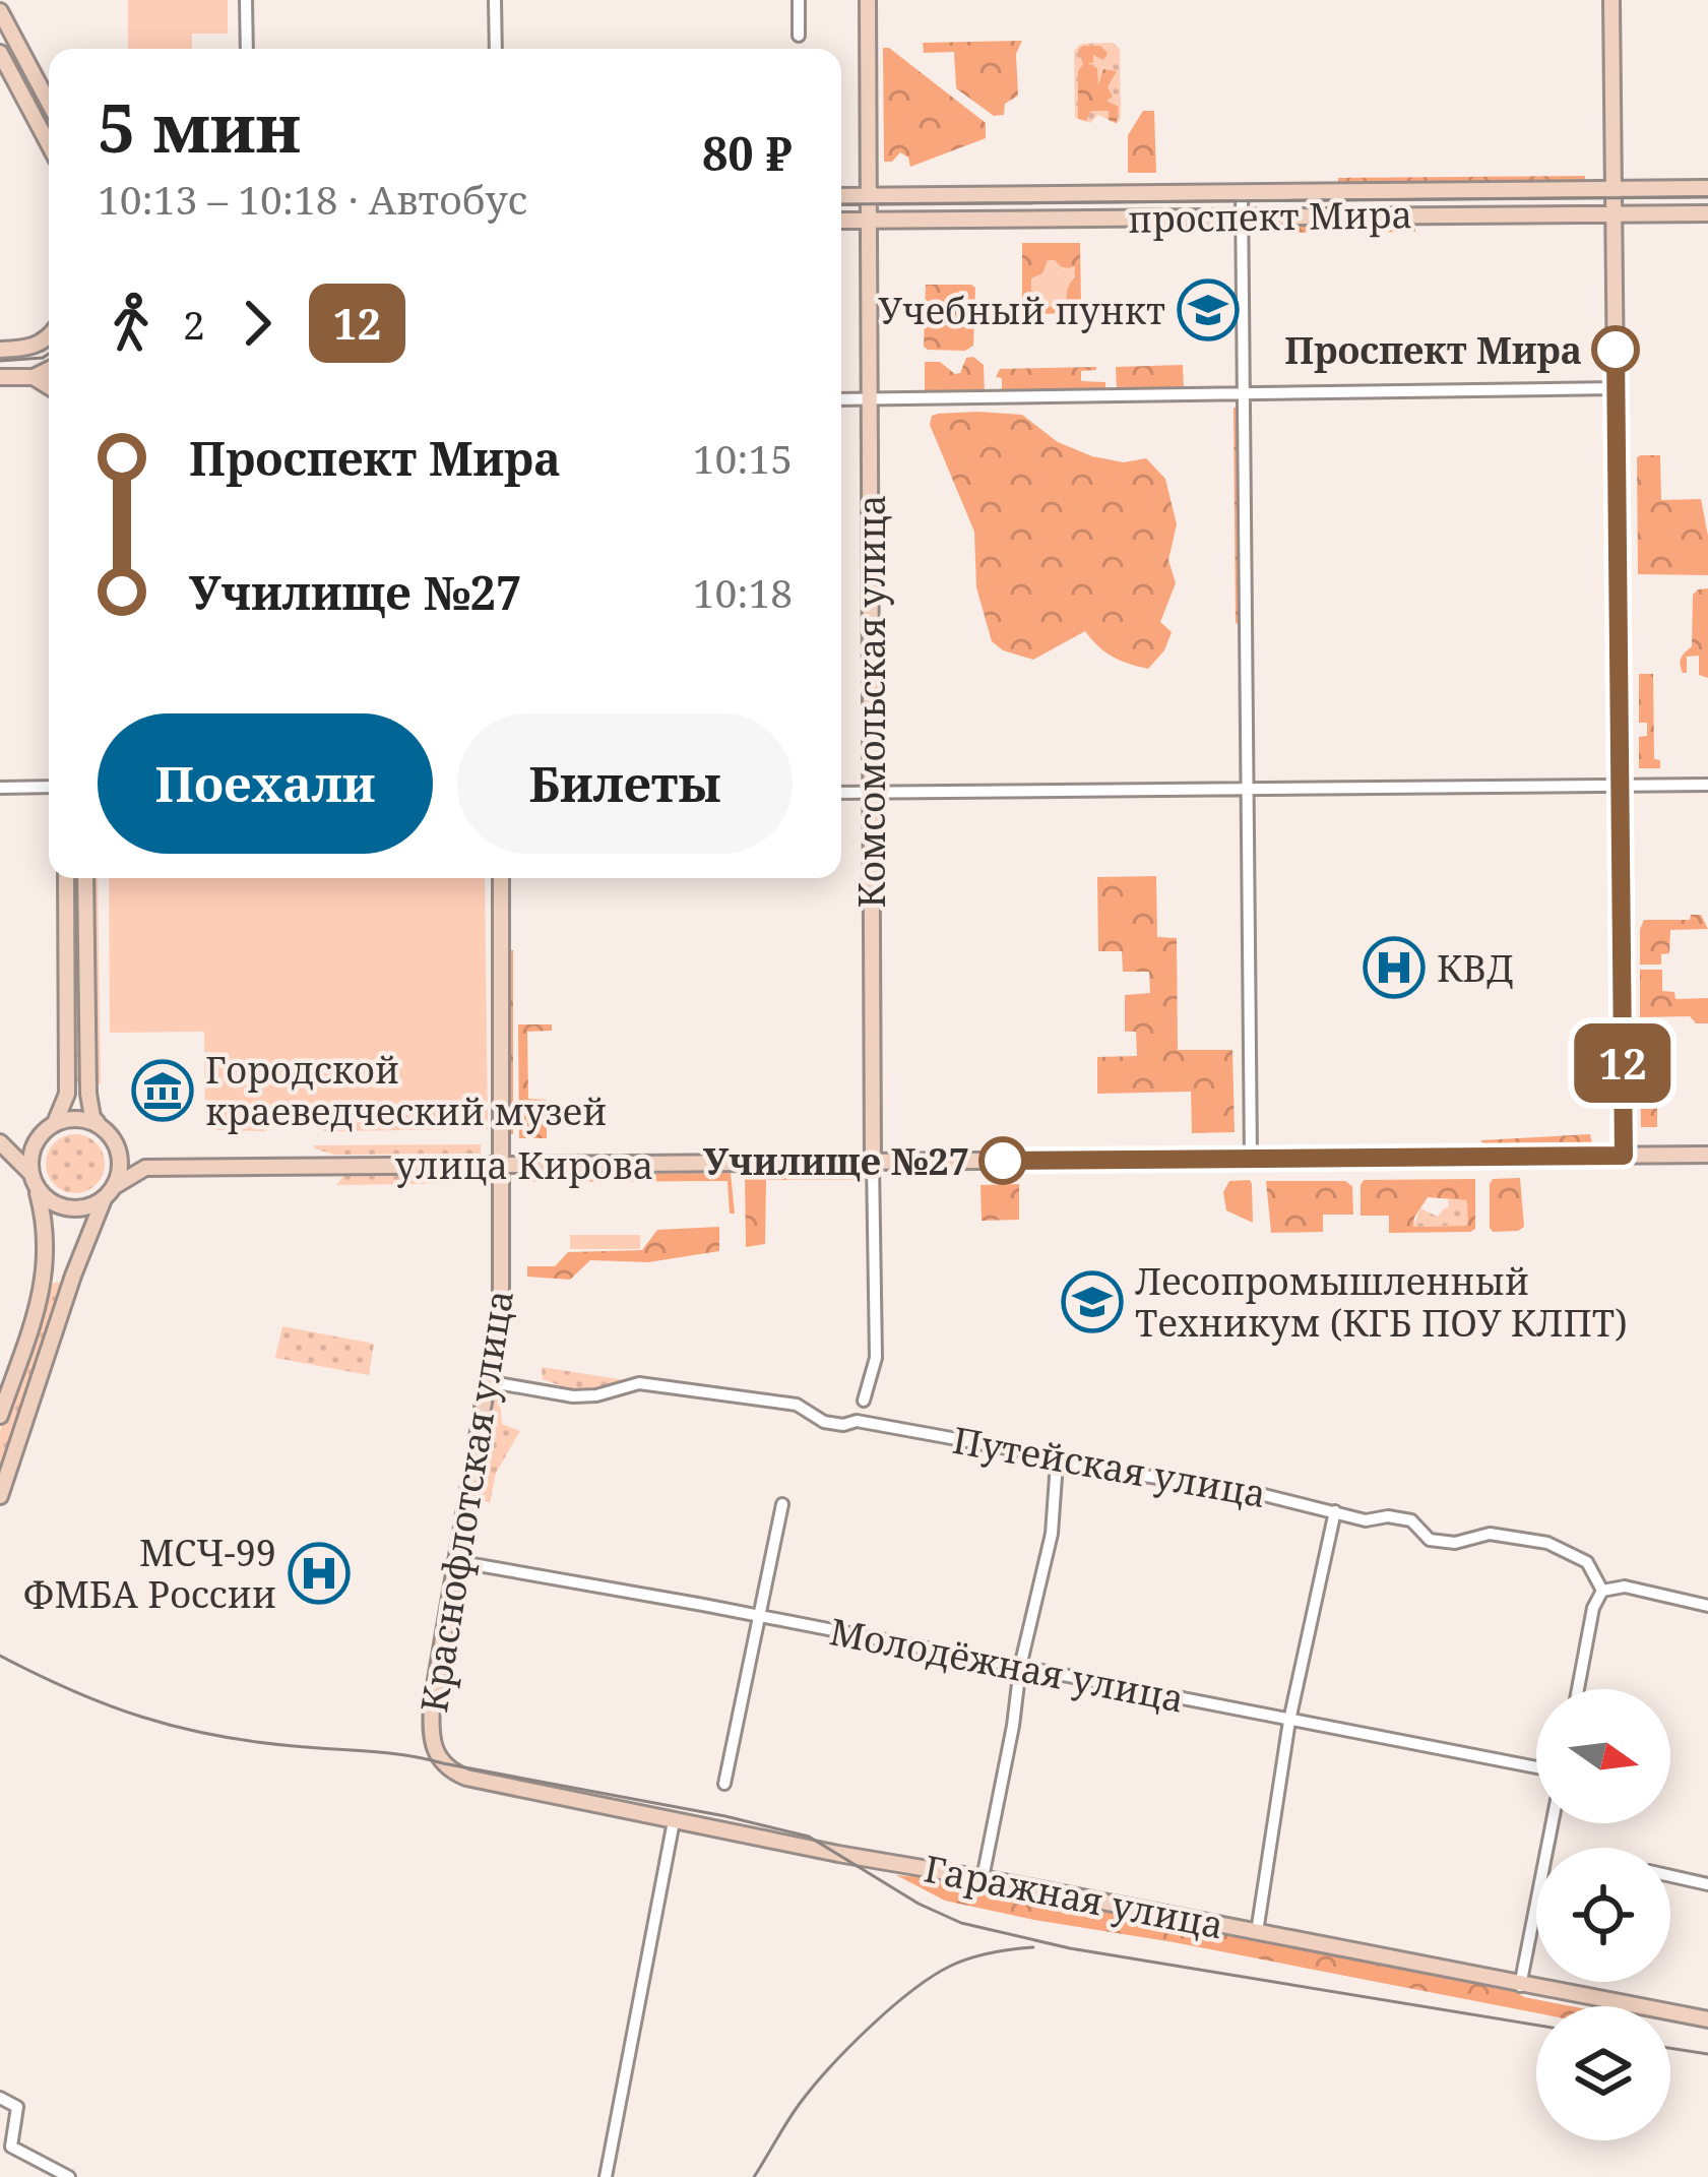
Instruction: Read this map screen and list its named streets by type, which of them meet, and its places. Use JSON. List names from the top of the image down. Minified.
{"streets":{"street":["проспект Мира","Комсомольская улица","улица Кирова","Путейская улица","Краснофлотская улица","Молодёжная улица","Гаражная улица"]},"crossings":[["проспект Мира","Комсомольская улица"],["Комсомольская улица","улица Кирова"],["улица Кирова","Краснофлотская улица"],["Путейская улица","Краснофлотская улица"],["Краснофлотская улица","Молодёжная улица"],["Краснофлотская улица","Гаражная улица"]],"places":{"school or university":["Учебный пункт","Лесопромышленный Техникум (КГБ ПОУ КЛПТ)"],"other":["Проспект Мира","Училище №27"],"hospital":["КВД","МСЧ-99 ФМБА России"],"museum":["Городской краеведческий музей"]},"lines":["bus line 12"],"north":"right","page":{"on_map":"12","heading":["5 мин","10:13 – 10:18 · Автобус","80 ₽"],"legs":["2","12"],"list":[{"name":"Проспект Мира","value":"10:15"},{"name":"Училище №27","value":"10:18"}],"buttons":["Поехали","Билеты"]}}
